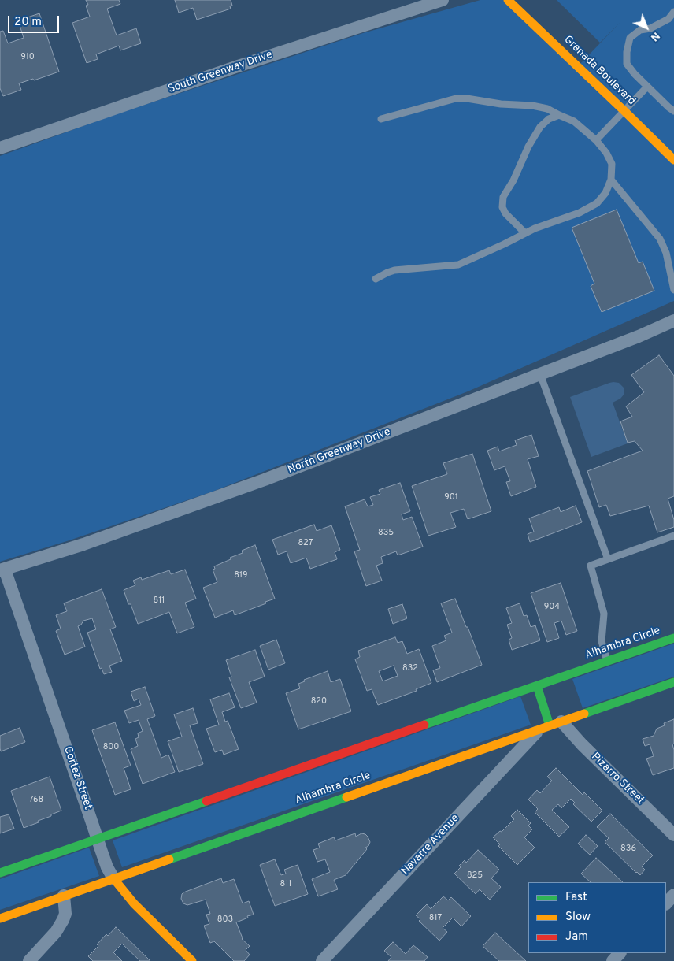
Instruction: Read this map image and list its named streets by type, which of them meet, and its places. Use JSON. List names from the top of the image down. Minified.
{"streets":{"street":["Granada Boulevard","South Greenway Drive","North Greenway Drive","Alhambra Circle","Cortez Street","Pizarro Street","Navarre Avenue"]},"crossings":[["North Greenway Drive","Cortez Street"],["Alhambra Circle","Cortez Street"],["Alhambra Circle","Pizarro Street"],["Alhambra Circle","Navarre Avenue"],["Pizarro Street","Navarre Avenue"]],"house_numbers":["910","901","835","827","819","811","904","832","820","800","768","836","825","811","817","803"],"legend":["Fast","Slow","Jam"],"scale_bar":"20 m","north":"bottom right"}
